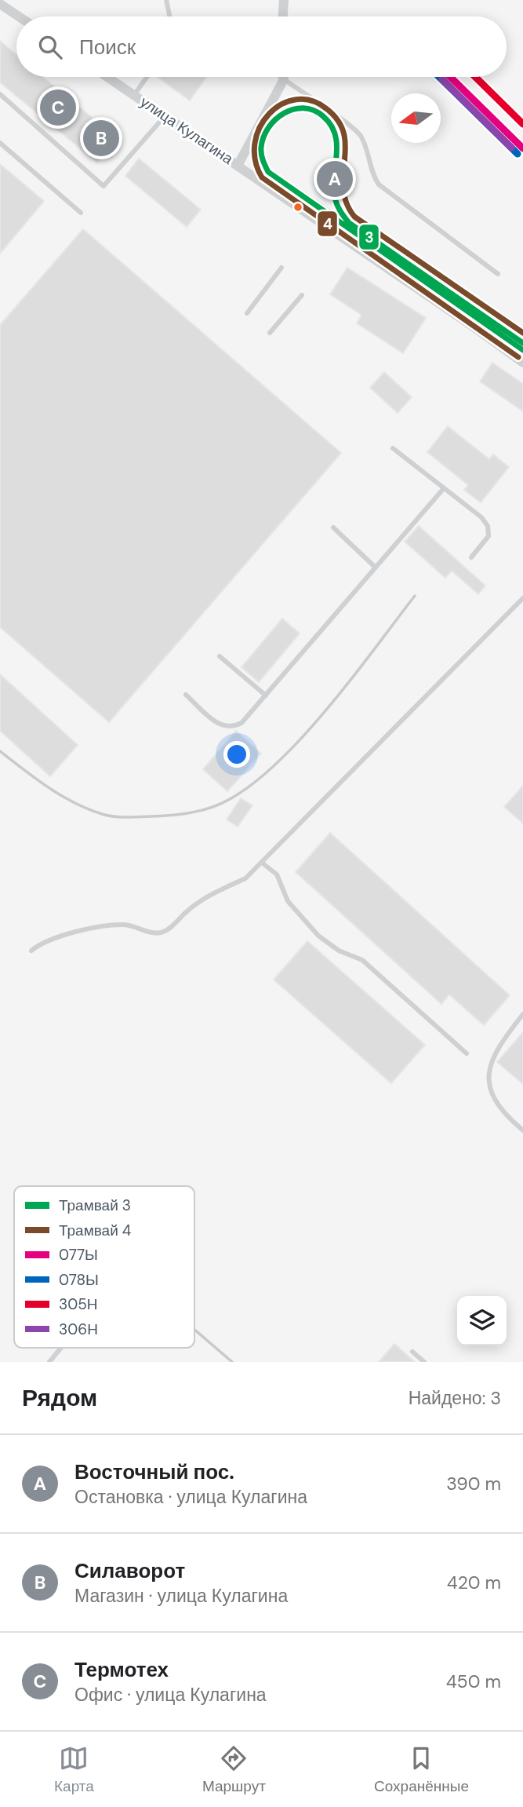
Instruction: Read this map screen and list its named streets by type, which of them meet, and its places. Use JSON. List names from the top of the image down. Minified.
{"streets":{"street":["улица Кулагина"]},"lines":["transit line 077Ы","transit line 078Ы","transit line 305Н","transit line 306Н","tram line 4","tram line 3"],"legend":["Трамвай 3","Трамвай 4","077Ы","078Ы","305Н","306Н"],"north":"left","page":{"search":"Поиск","pins":["C","B","A"],"heading":["Рядом","Найдено: 3"],"list":[{"mark":"A","name":"Восточный пос.","note":"Остановка · улица Кулагина","value":"390 m"},{"mark":"B","name":"Силаворот","note":"Магазин · улица Кулагина","value":"420 m"},{"mark":"C","name":"Термотех","note":"Офис · улица Кулагина","value":"450 m"}],"nav":["Карта","Маршрут","Сохранённые"]}}
